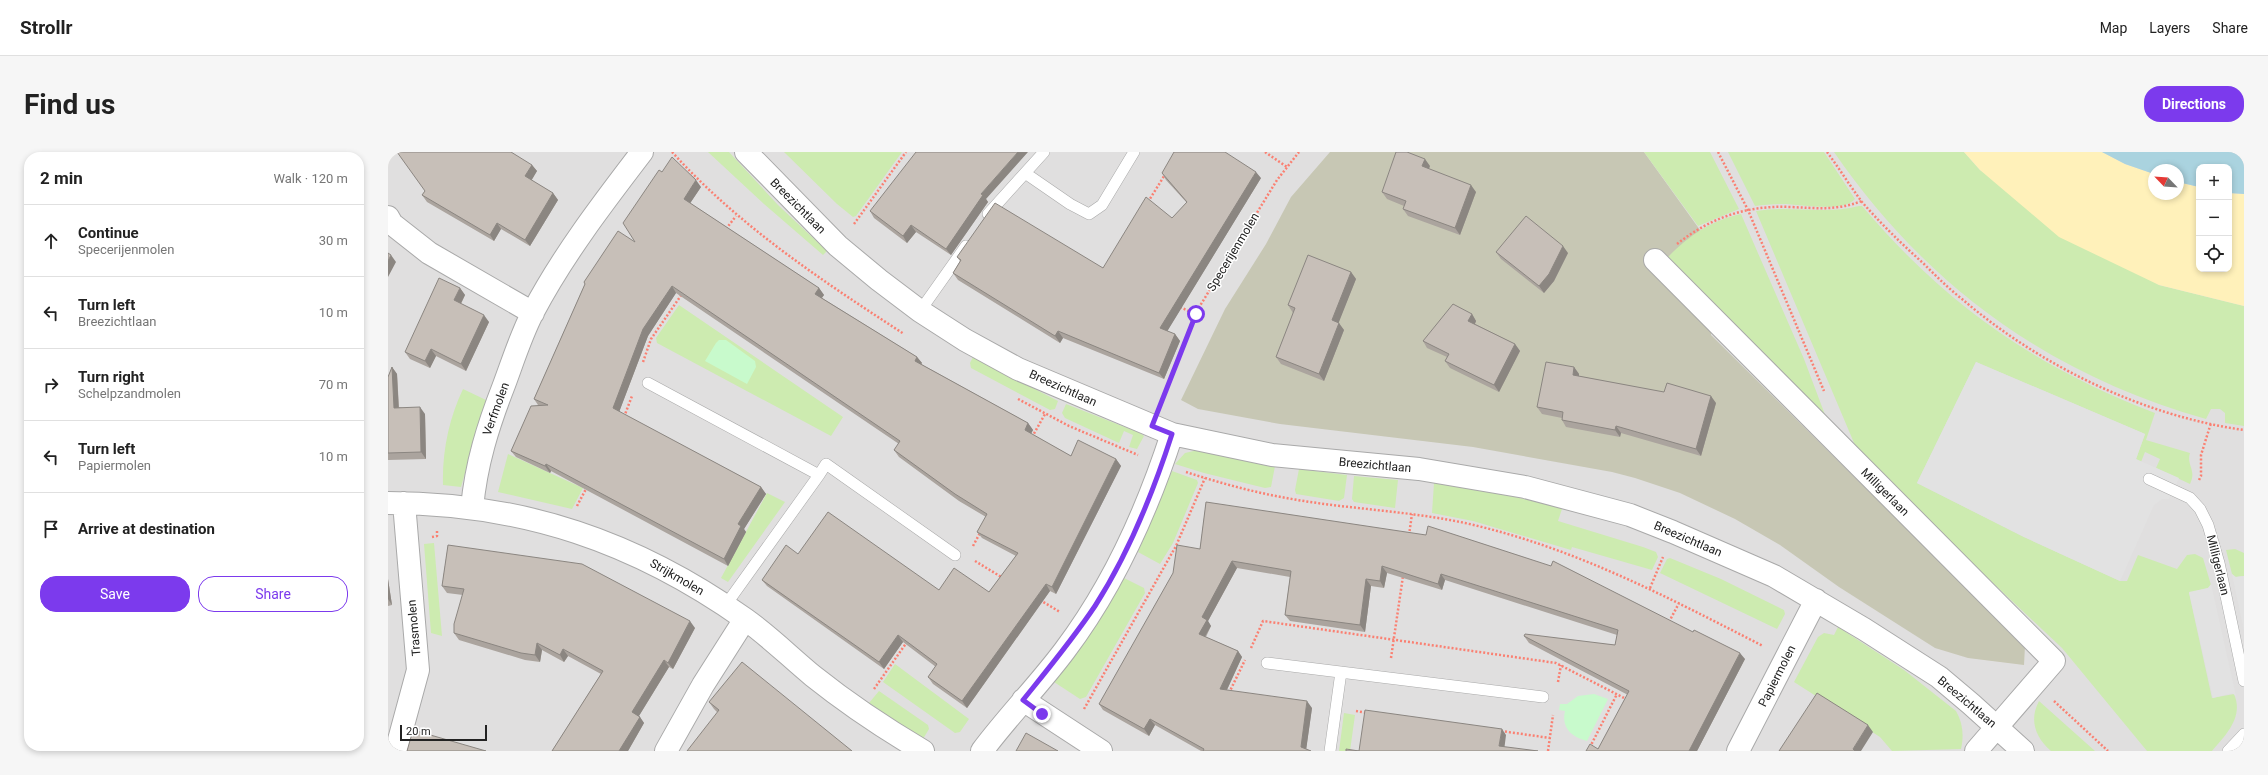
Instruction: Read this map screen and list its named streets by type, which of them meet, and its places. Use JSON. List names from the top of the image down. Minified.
{"streets":{"street":["Breezichtlaan","Verfmolen","Milligerlaan","Strijkmolen","Trasmolen","Papiermolen"],"path":["Specerijenmolen"]},"crossings":[["Breezichtlaan","Specerijenmolen"],["Breezichtlaan","Milligerlaan"],["Breezichtlaan","Papiermolen"],["Verfmolen","Strijkmolen"],["Strijkmolen","Trasmolen"]],"scale_bar":"20 m","north":"top left","page":{"header":"Strollr","nav":["Map","Layers","Share"],"buttons":["Directions",["Save","Share"]],"title":"Find us","heading":["2 min","Walk · 120 m"],"map_buttons":["+","−"],"list":[["Continue","Specerijenmolen","30 m"],["Turn left","Breezichtlaan","10 m"],["Turn right","Schelpzandmolen","70 m"],["Turn left","Papiermolen","10 m"],"Arrive at destination"],"scale":"20 m"}}
